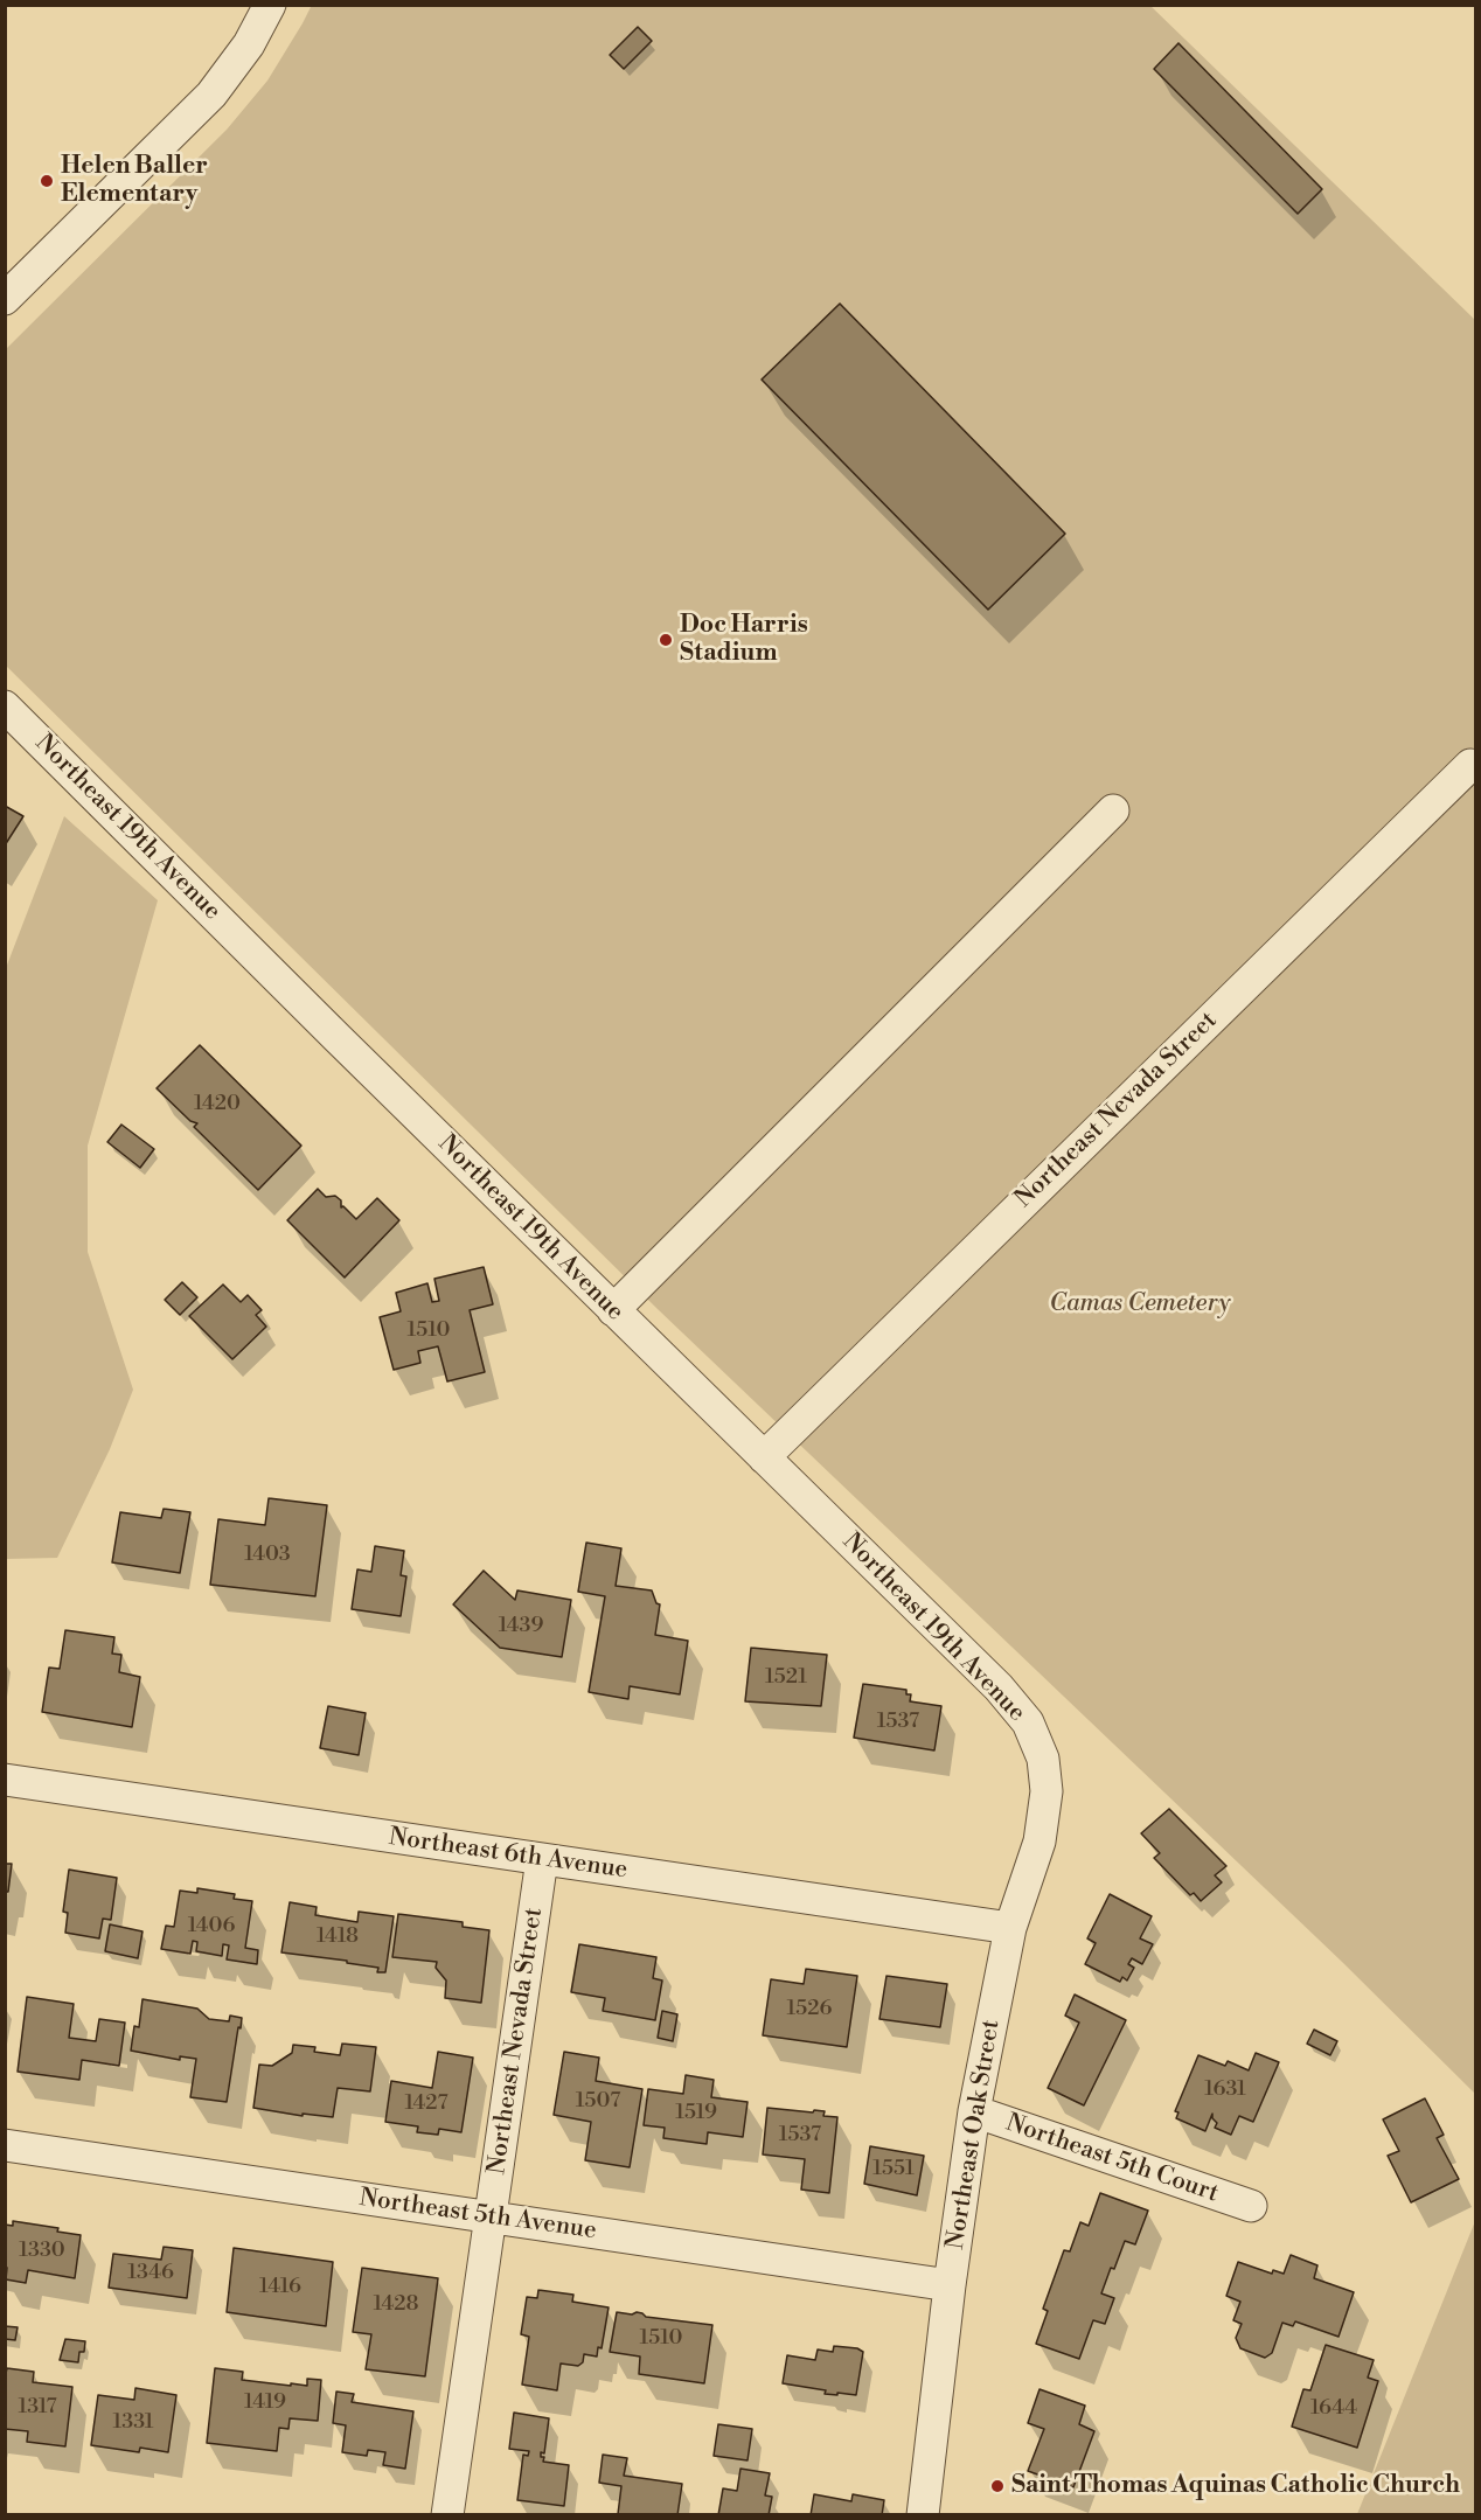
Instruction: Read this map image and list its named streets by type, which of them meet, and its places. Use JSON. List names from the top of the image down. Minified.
{"streets":{"street":["Northeast 19th Avenue","Northeast Nevada Street","Northeast 6th Avenue","Northeast Oak Street","Northeast 5th Court","Northeast 5th Avenue"]},"crossings":[["Northeast 19th Avenue","Northeast Nevada Street"],["Northeast 19th Avenue","Northeast Oak Street"],["Northeast Nevada Street","Northeast 6th Avenue"],["Northeast Nevada Street","Northeast 5th Avenue"],["Northeast 6th Avenue","Northeast Oak Street"],["Northeast Oak Street","Northeast 5th Court"],["Northeast Oak Street","Northeast 5th Avenue"]],"parks":["Camas Cemetery"],"places":["Helen Baller Elementary","Doc Harris Stadium","Saint Thomas Aquinas Catholic Church"],"house_numbers":["1420","1510","1403","1439","1521","1537","1406","1418","1526","1631","1507","1427","1519","1537","1551","1330","1346","1416","1428","1510","1419","1317","1644","1331"]}
